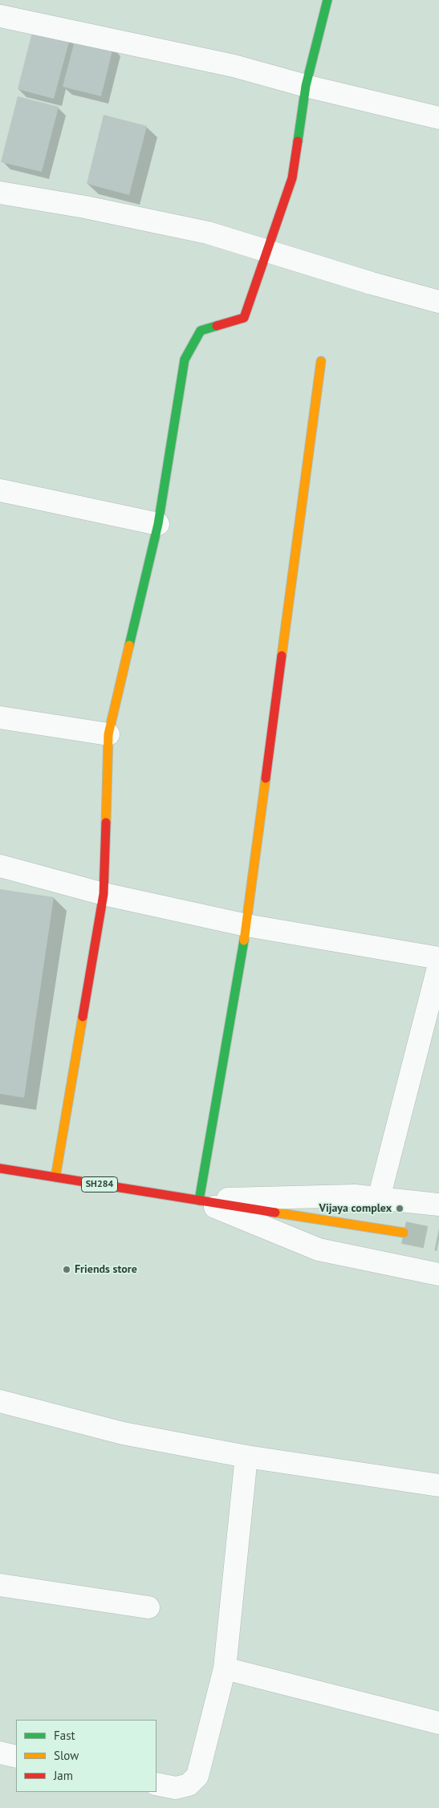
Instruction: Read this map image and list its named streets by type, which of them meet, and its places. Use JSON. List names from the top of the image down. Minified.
{"streets":{"street":["SH284"]},"places":["Vijaya complex","Friends store"],"legend":["Fast","Slow","Jam"]}
